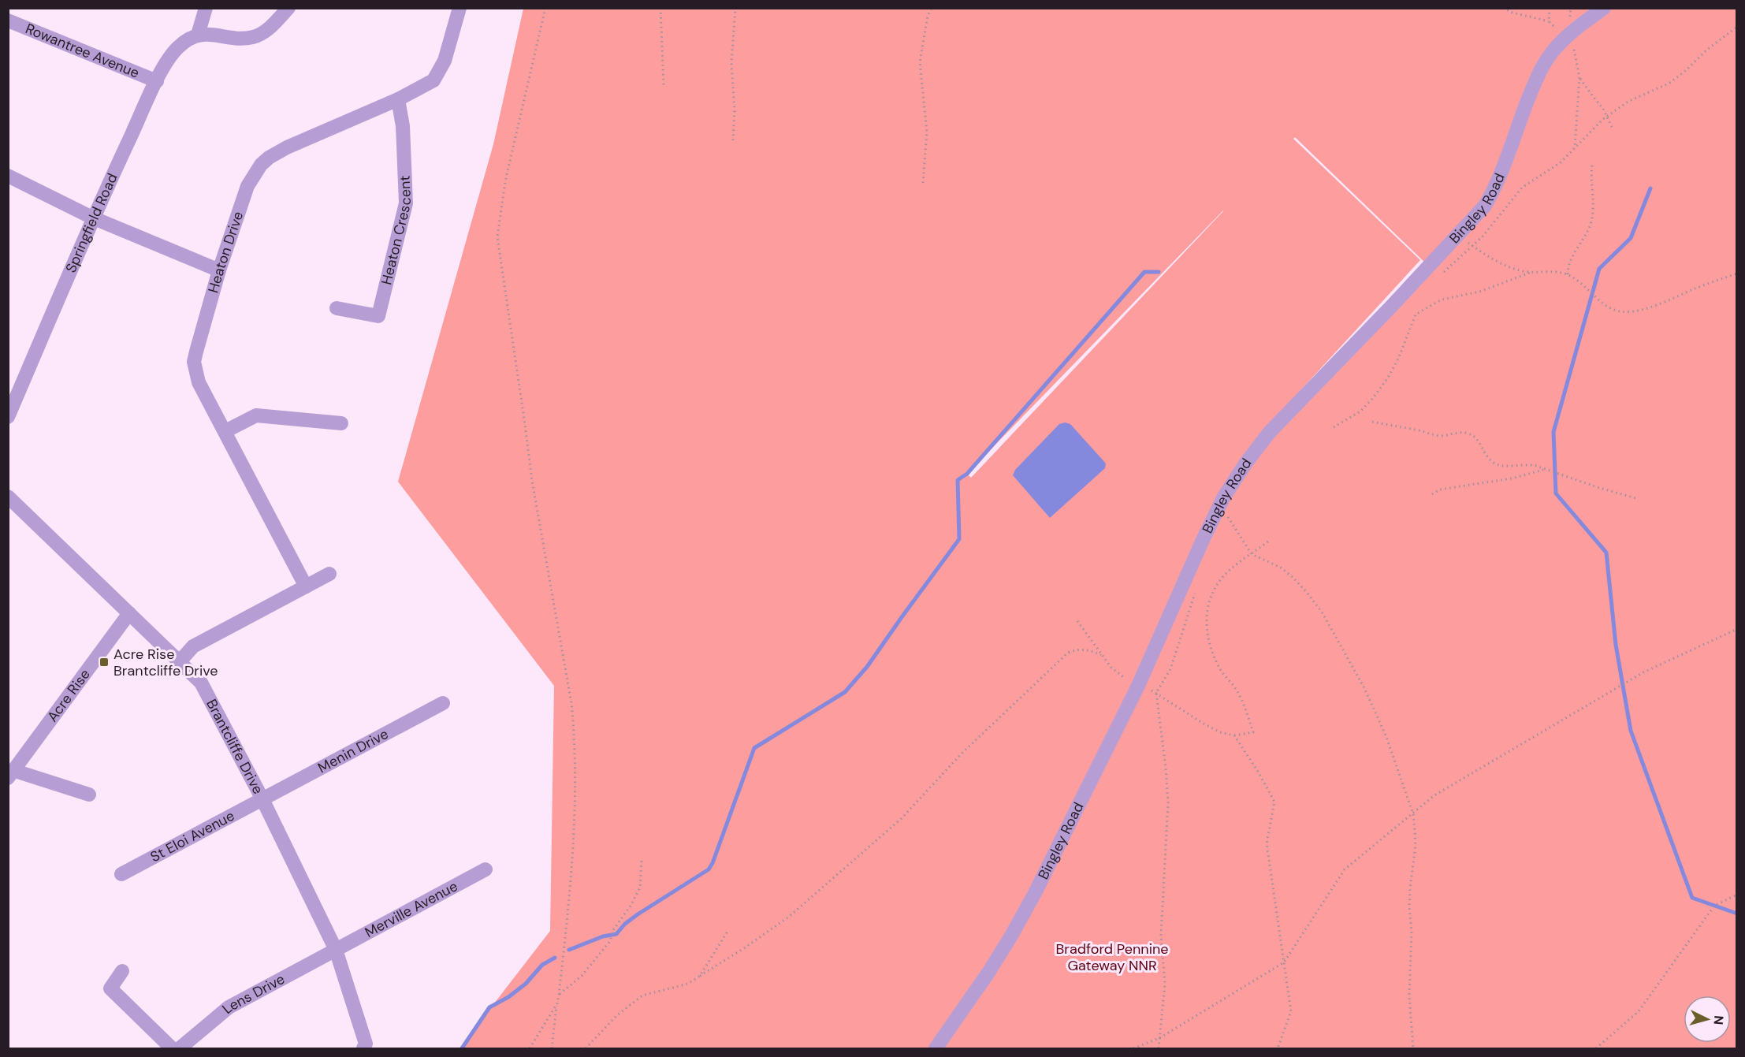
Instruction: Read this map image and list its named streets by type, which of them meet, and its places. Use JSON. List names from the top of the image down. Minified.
{"streets":{"street":["Rowantree Avenue","Bingley Road","Springfield Road","Heaton Crescent","Heaton Drive","Acre Rise","Brantcliffe Drive","Menin Drive","St Eloi Avenue","Merville Avenue","Lens Drive"]},"crossings":[["Rowantree Avenue","Springfield Road"],["Heaton Crescent","Heaton Drive"],["Acre Rise","Brantcliffe Drive"],["Brantcliffe Drive","Menin Drive"],["Brantcliffe Drive","St Eloi Avenue"],["Brantcliffe Drive","Merville Avenue"],["Brantcliffe Drive","Lens Drive"],["Menin Drive","St Eloi Avenue"],["Merville Avenue","Lens Drive"]],"parks":["Bradford Pennine Gateway NNR"],"places":{"transit":["Acre Rise Brantcliffe Drive"]},"north":"right"}
